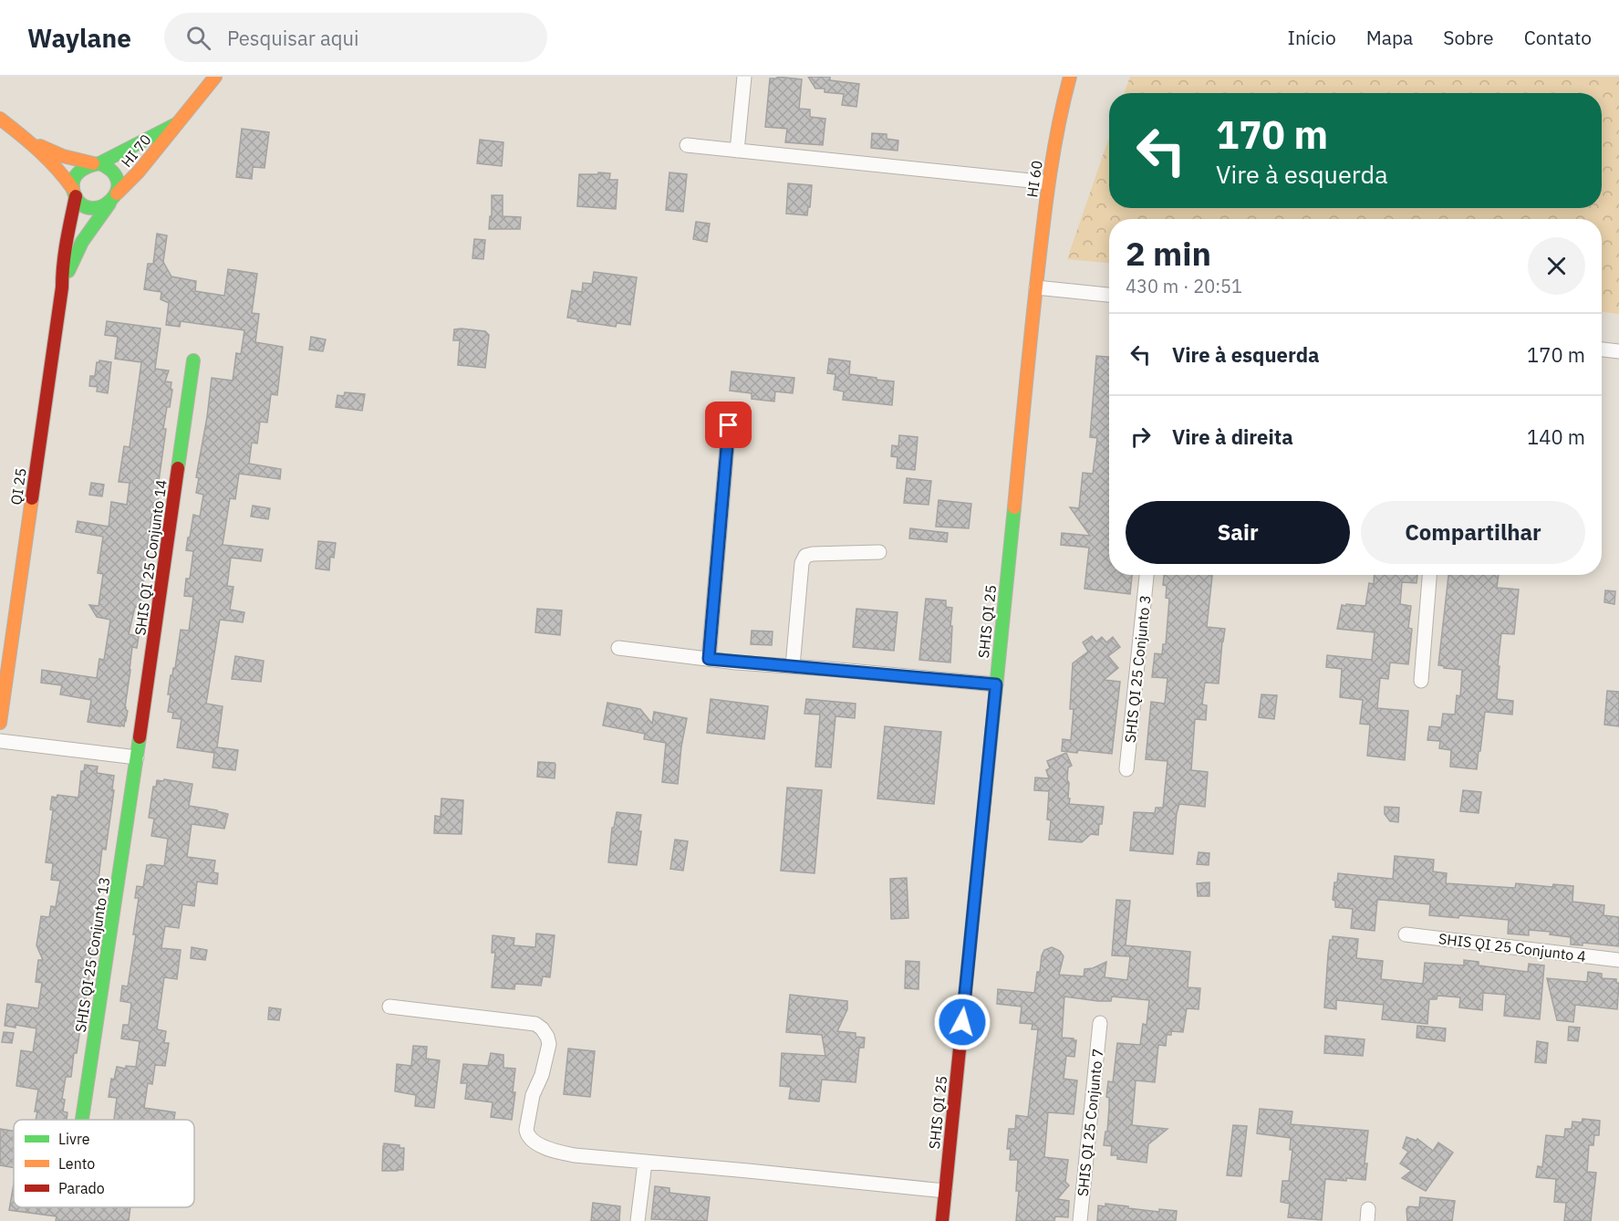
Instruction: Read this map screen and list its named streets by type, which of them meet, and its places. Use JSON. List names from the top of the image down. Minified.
{"streets":{"street":["HI 70","HI 60","QI 25","SHIS QI 25 Conjunto 14","SHIS QI 25","SHIS QI 25 Conjunto 3","SHIS QI 25 Conjunto 4","SHIS QI 25 Conjunto 13","SHIS QI 25 Conjunto 7"]},"crossings":[["HI 70","QI 25"],["HI 60","SHIS QI 25"],["SHIS QI 25 Conjunto 14","SHIS QI 25 Conjunto 13"]],"legend":["Livre","Lento","Parado"],"page":{"header":"Waylane","search":"Pesquisar aqui","nav":["Início","Mapa","Sobre","Contato"],"turn":["170 m","Vire à esquerda"],"heading":["2 min","430 m · 20:51"],"list":[{"name":"Vire à esquerda","value":"170 m"},{"name":"Vire à direita","value":"140 m"}],"buttons":["Sair","Compartilhar"]}}
